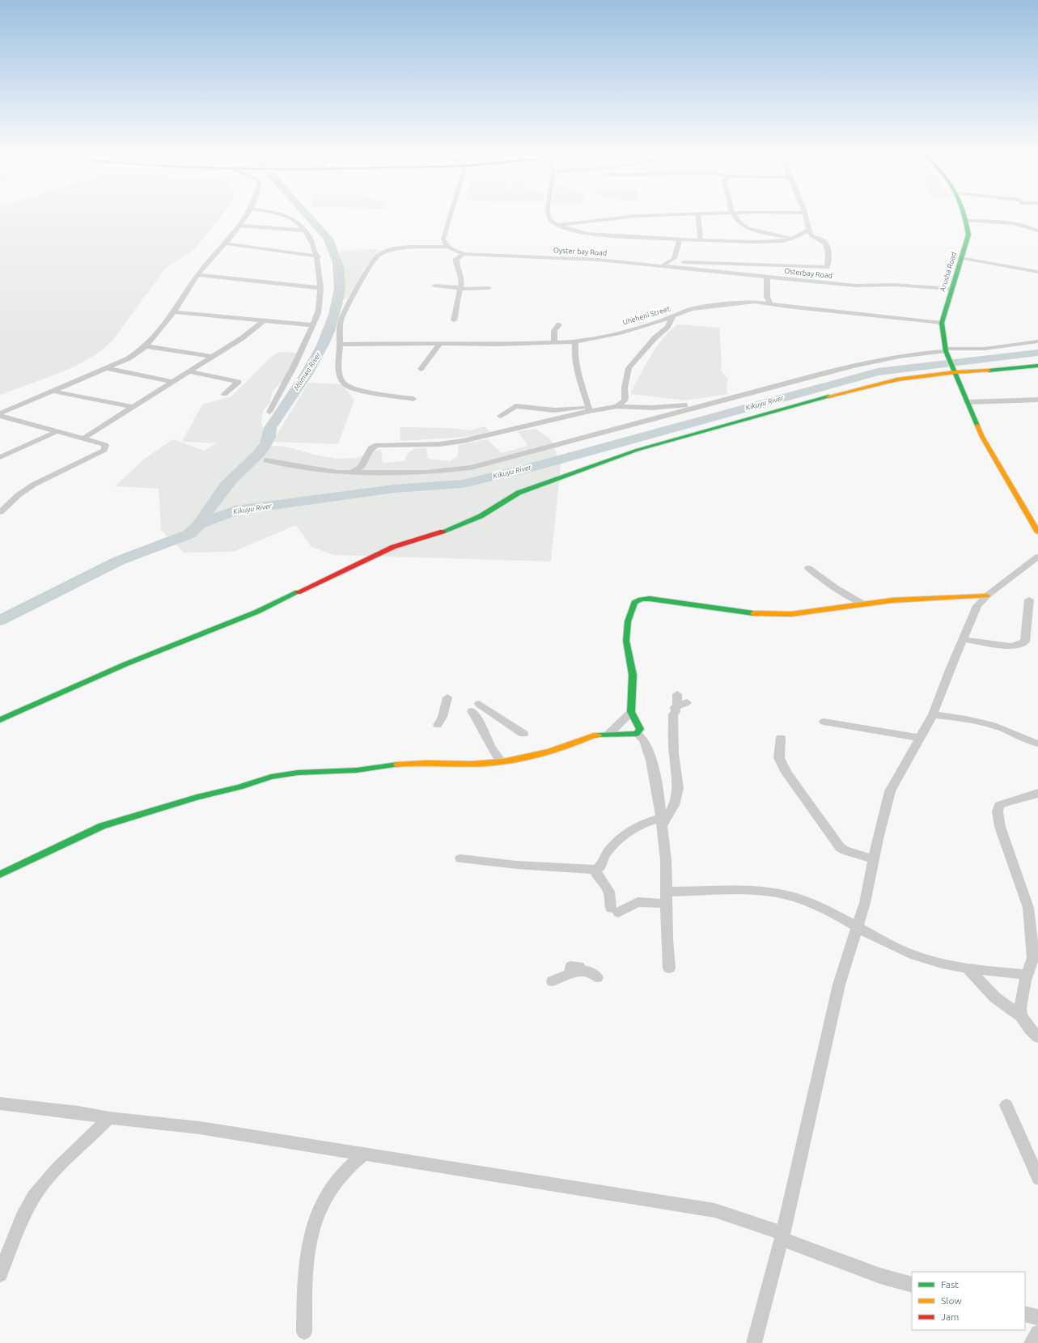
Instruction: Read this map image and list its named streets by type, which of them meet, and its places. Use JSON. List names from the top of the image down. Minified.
{"streets":{"main road":["Arusha Road"],"street":["Oyster bay Road","Osterbay Road","Uheheni Street"]},"crossings":[["Oyster bay Road","Osterbay Road"],["Arusha Road","Osterbay Road"],["Arusha Road","Uheheni Street"]],"water":["Mlimwa River","Kikuyu River"],"legend":["Fast","Slow","Jam"]}
